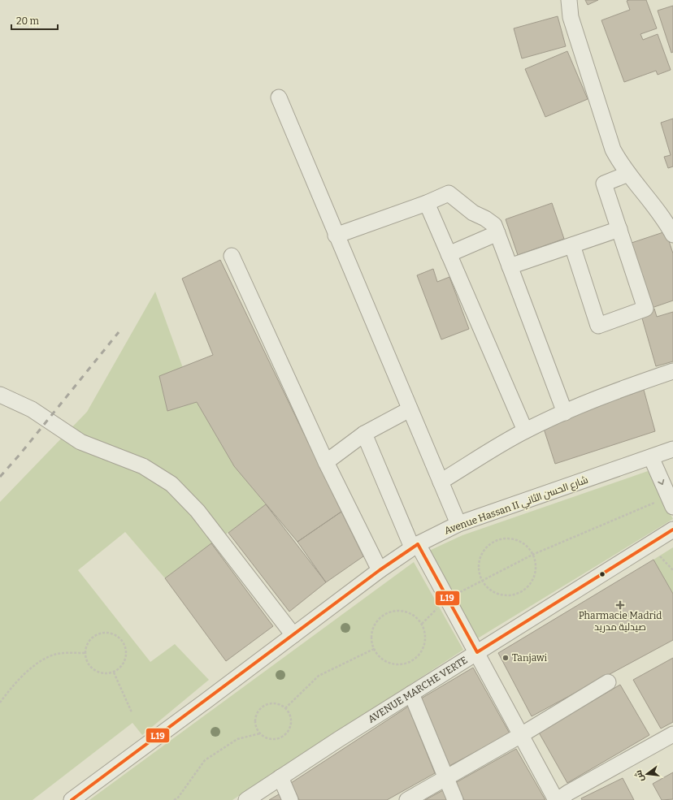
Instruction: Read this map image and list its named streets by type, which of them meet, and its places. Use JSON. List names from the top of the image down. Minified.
{"streets":{"street":["Avenue Hassan II شارع الحسن الثاني","AVENUE MARCHE VERTE"]},"places":{"health":["Pharmacie Madrid صيدلية مدريد"],"other":["Tanjawi"]},"lines":["transit line L19"],"scale_bar":"20 m","north":"left"}
